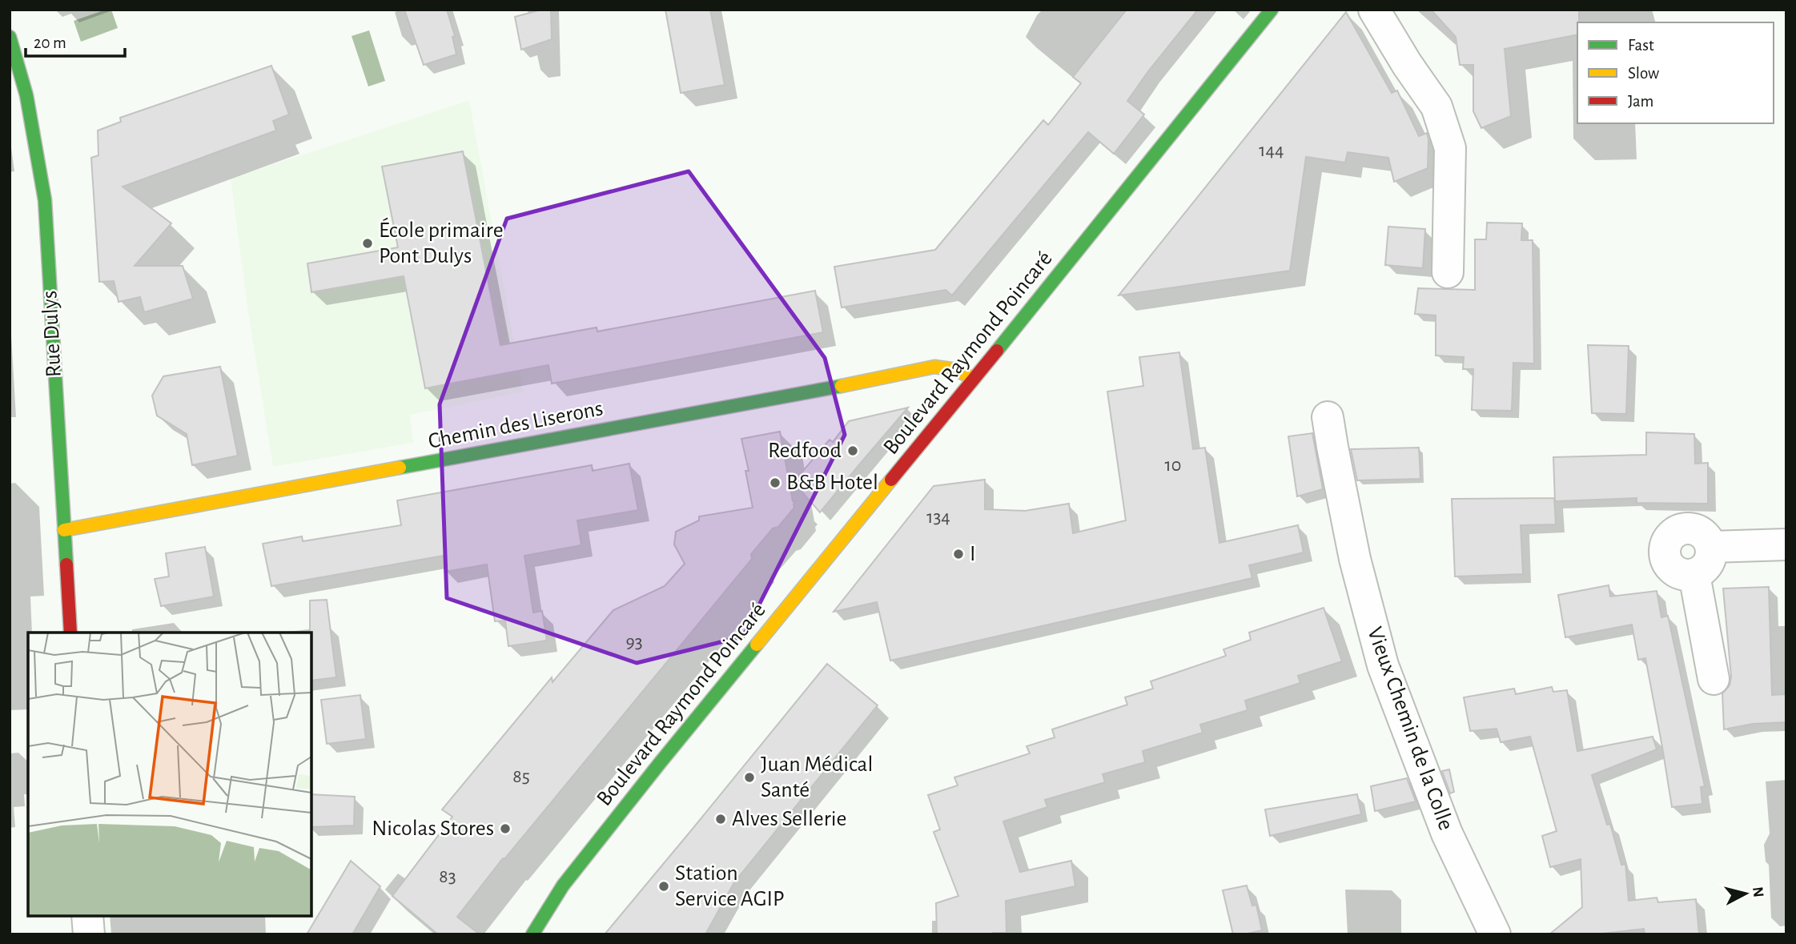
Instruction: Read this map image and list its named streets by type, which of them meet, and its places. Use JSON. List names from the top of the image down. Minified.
{"streets":{"street":["Rue Dulys","Boulevard Raymond Poincaré","Chemin des Liserons","Vieux Chemin de la Colle"]},"crossings":[["Rue Dulys","Chemin des Liserons"],["Boulevard Raymond Poincaré","Chemin des Liserons"]],"places":["École primaire Pont Dulys","Redfood","B&B Hotel","I","Juan Médical Santé","Alves Sellerie","Nicolas Stores","Station Service AGIP"],"house_numbers":["144","10","134","93","85","83"],"legend":["Fast","Slow","Jam"],"scale_bar":"20 m","north":"right"}
